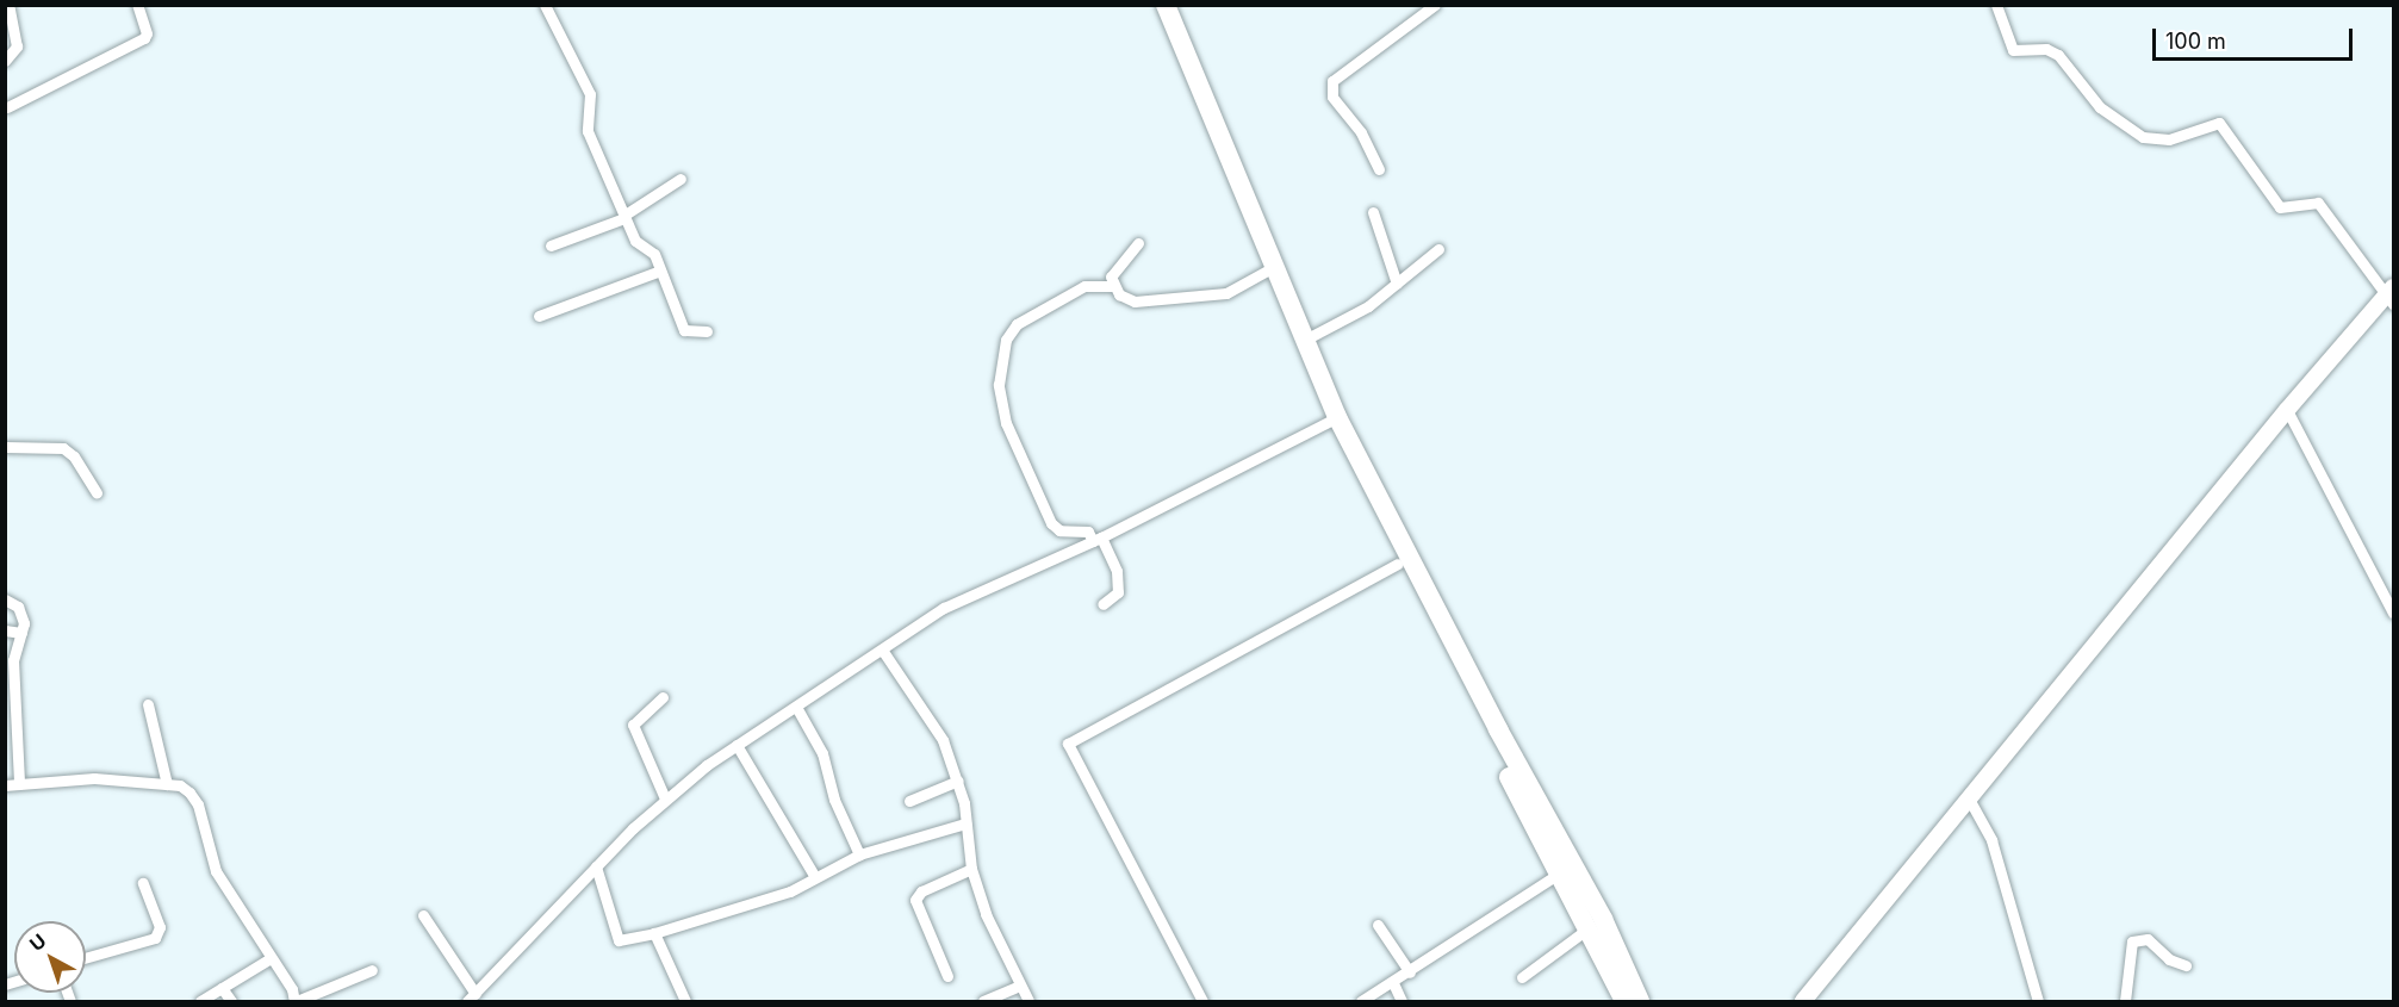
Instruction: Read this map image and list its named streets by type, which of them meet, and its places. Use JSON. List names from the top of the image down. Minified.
{"scale_bar":"100 m","north":"top left"}
